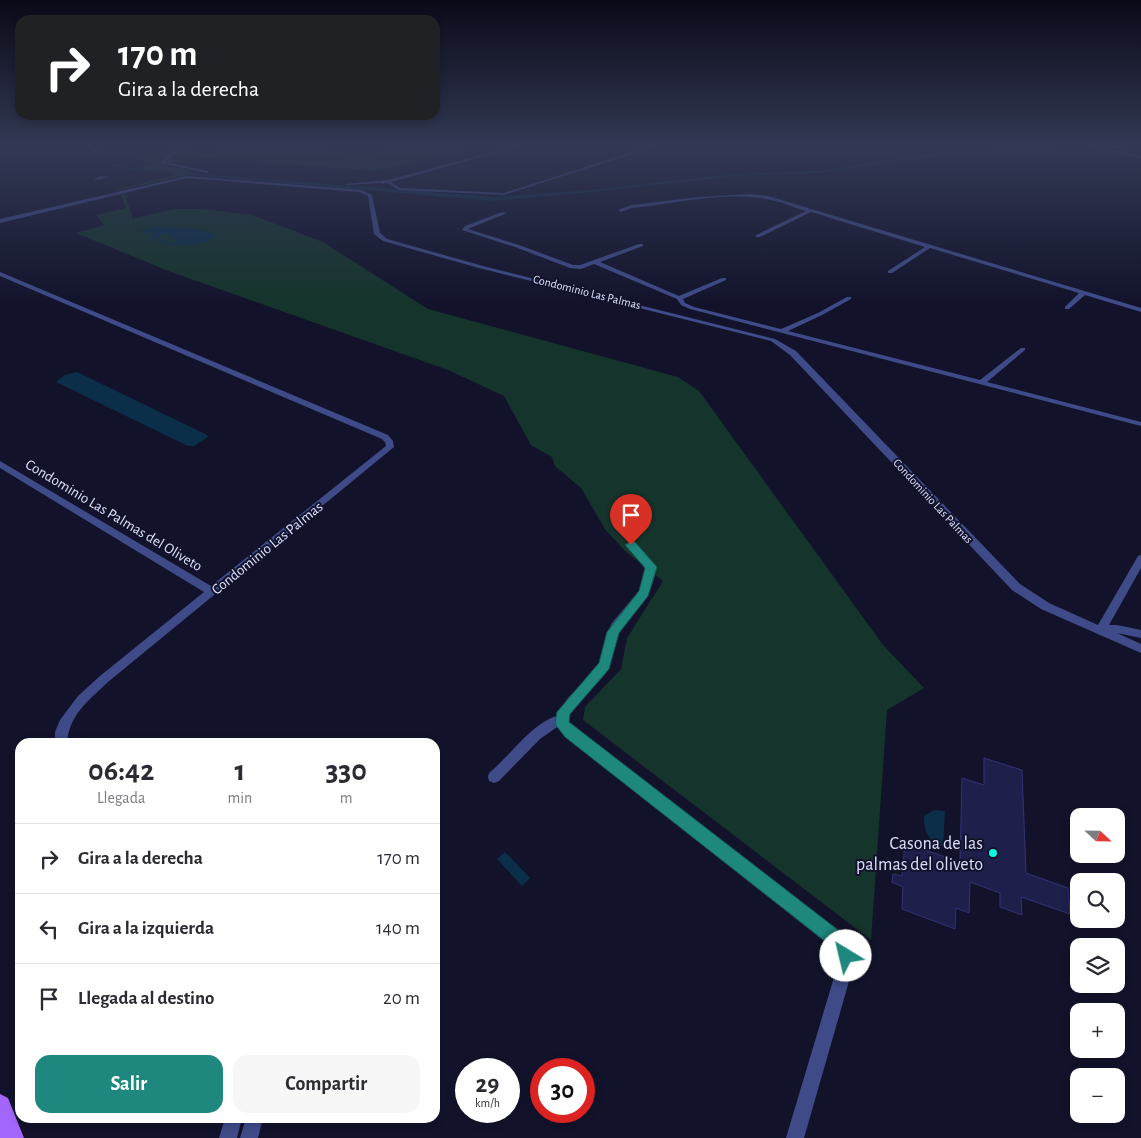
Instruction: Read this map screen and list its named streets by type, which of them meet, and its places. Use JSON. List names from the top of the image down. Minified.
{"streets":{"street":["Condominio Las Palmas","Condominio Las Palmas del Oliveto"]},"crossings":[["Condominio Las Palmas","Condominio Las Palmas del Oliveto"]],"places":["Casona de las palmas del oliveto"],"north":"right","page":{"turn":["170 m","Gira a la derecha"],"eta":["06:42","Llegada","1","min","330","m"],"map_buttons":["+","−"],"list":[{"name":"Gira a la derecha","value":"170 m"},{"name":"Gira a la izquierda","value":"140 m"},{"name":"Llegada al destino","value":"20 m"}],"buttons":["Salir","Compartir"],"speed":"29 km/h","limit":"30"}}
